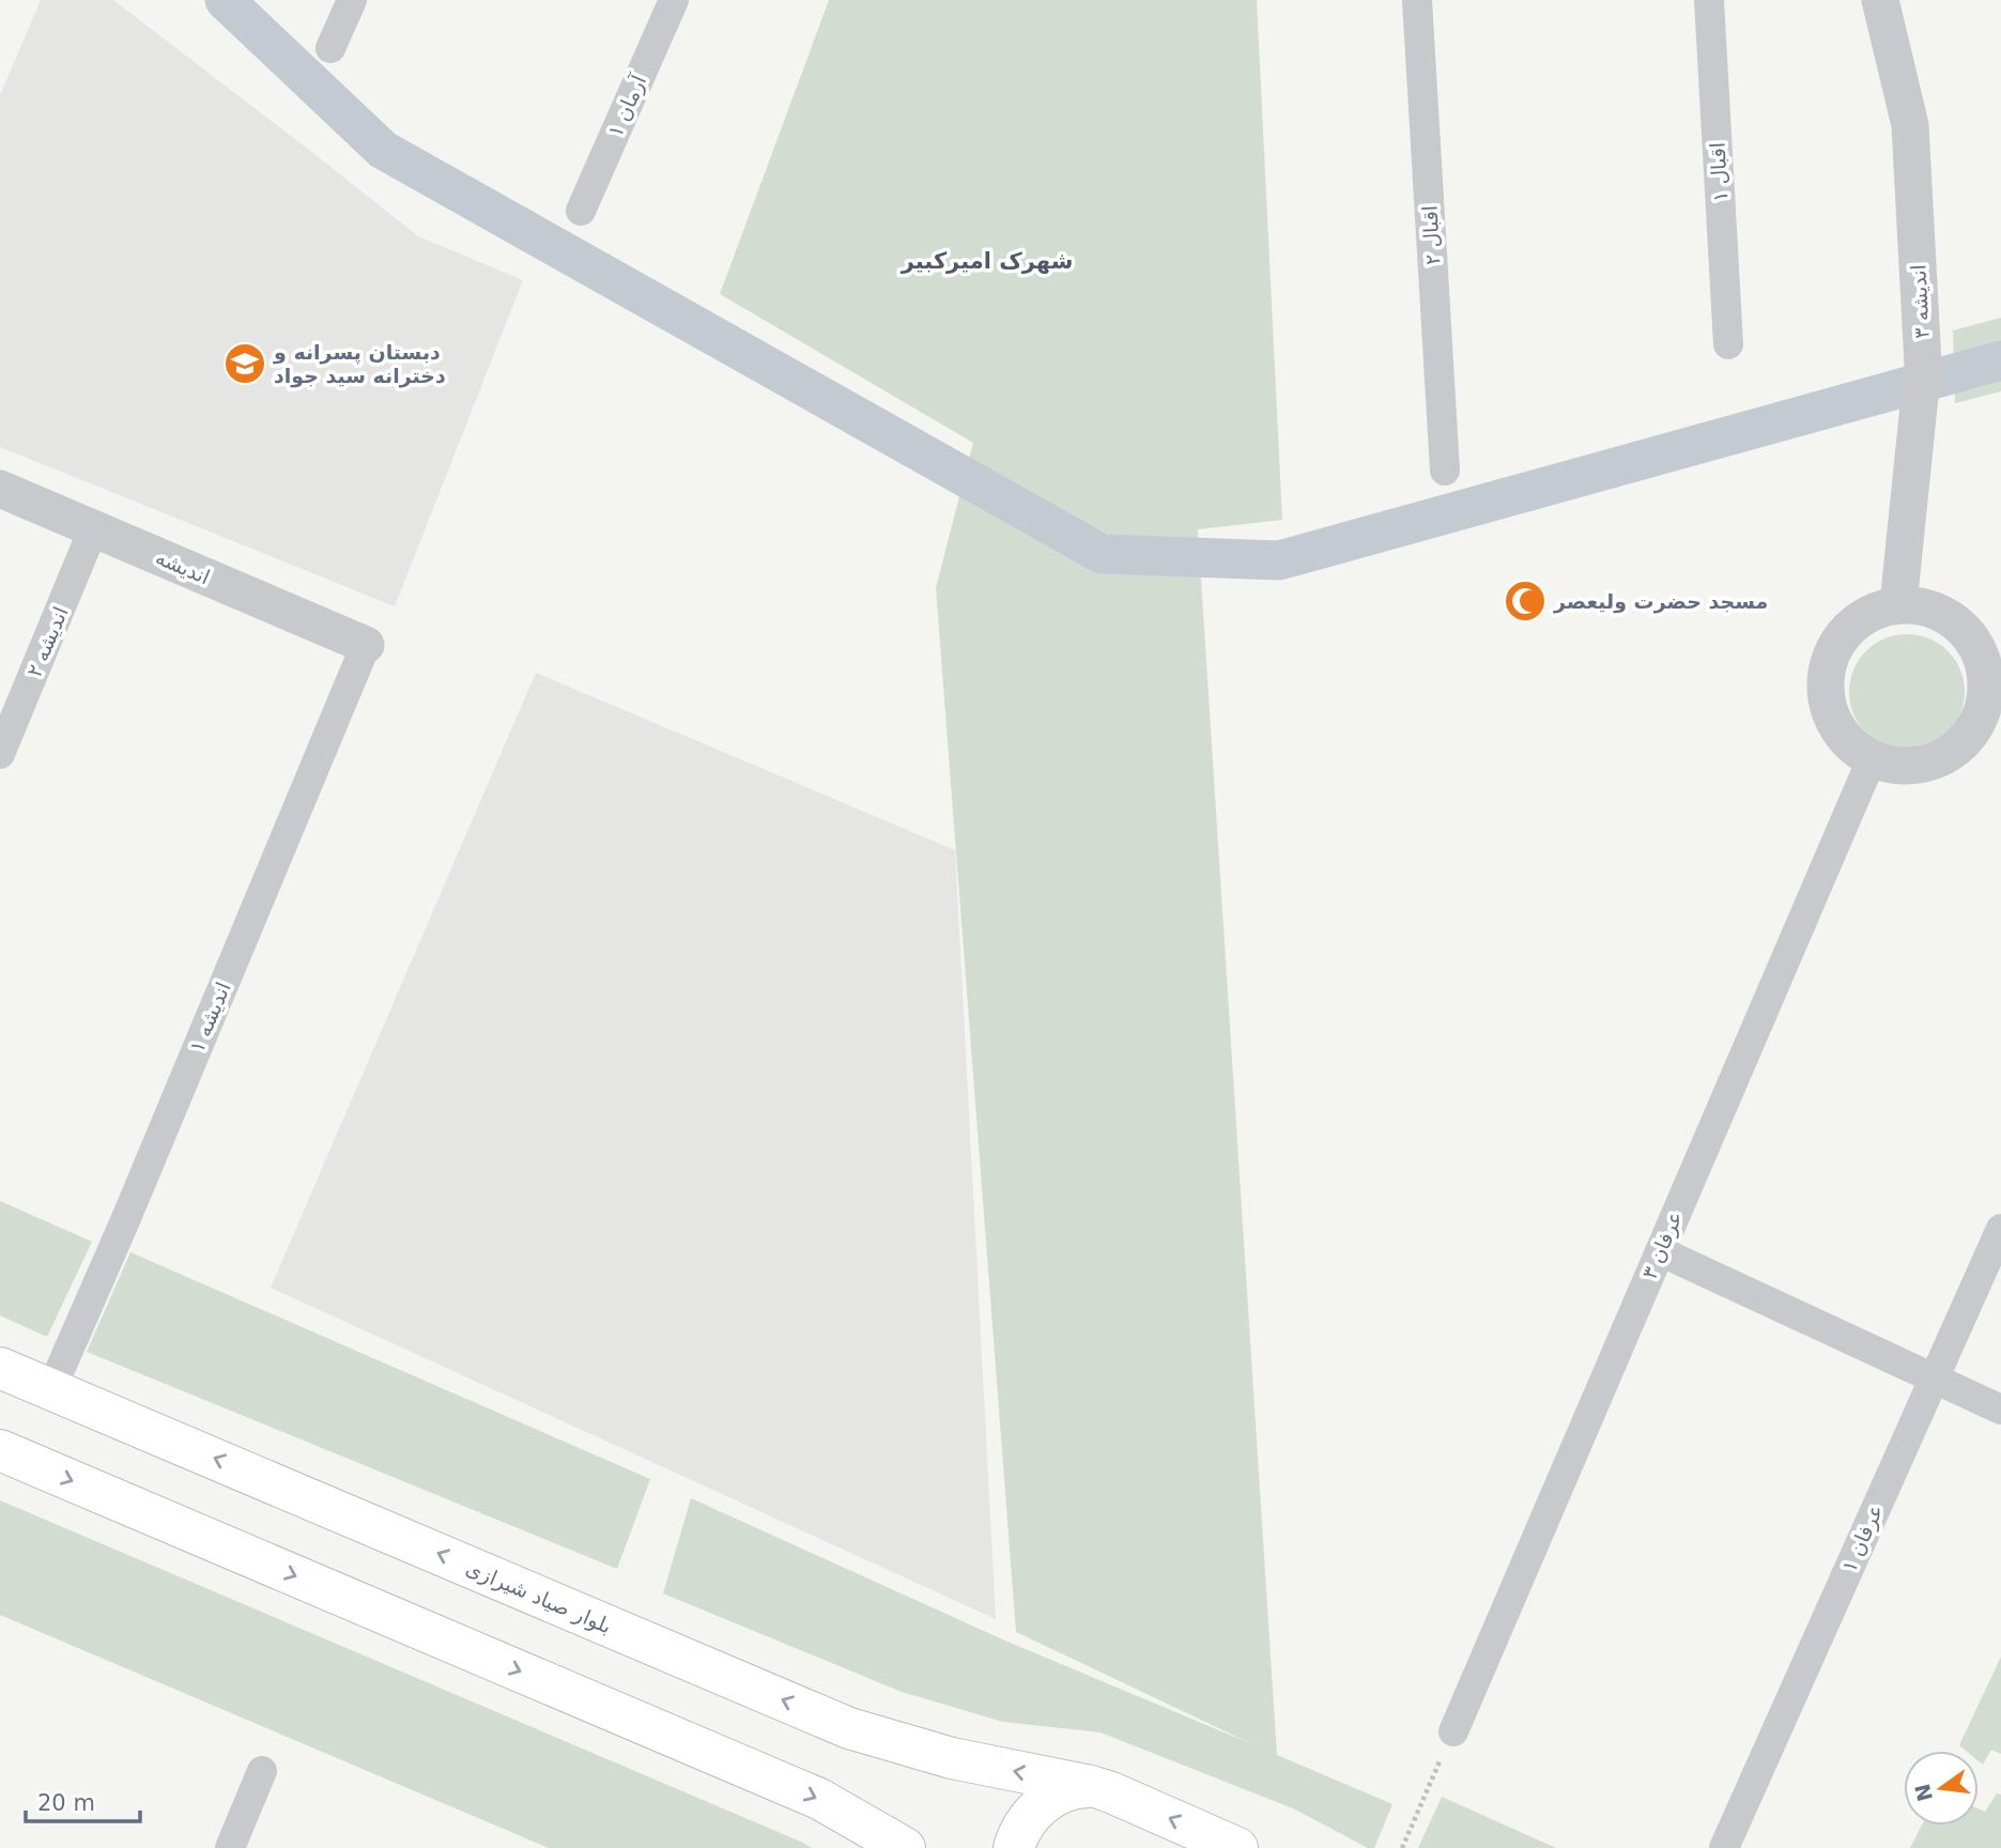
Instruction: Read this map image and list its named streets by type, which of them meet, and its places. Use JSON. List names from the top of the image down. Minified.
{"streets":{"main road":["بلوار صیاد شیرازی"],"street":["آرمان ۱","اقبال ۱","اقبال ۲","اندیشه ۳","اندیشه","اندیشه ۲","اندیشه ۱","عرفان ۳","عرفان ۱"]},"crossings":[["اندیشه ۳","عرفان ۳"],["اندیشه","اندیشه ۲"],["اندیشه","اندیشه ۱"],["اندیشه ۱","بلوار صیاد شیرازی"]],"districts":["شهرک امیرکبیر"],"places":{"school or university":["دبستان پسرانه و دخترانه سید جواد"],"mosque":["مسجد حضرت ولیعصر"]},"scale_bar":"20 m","north":"left"}
